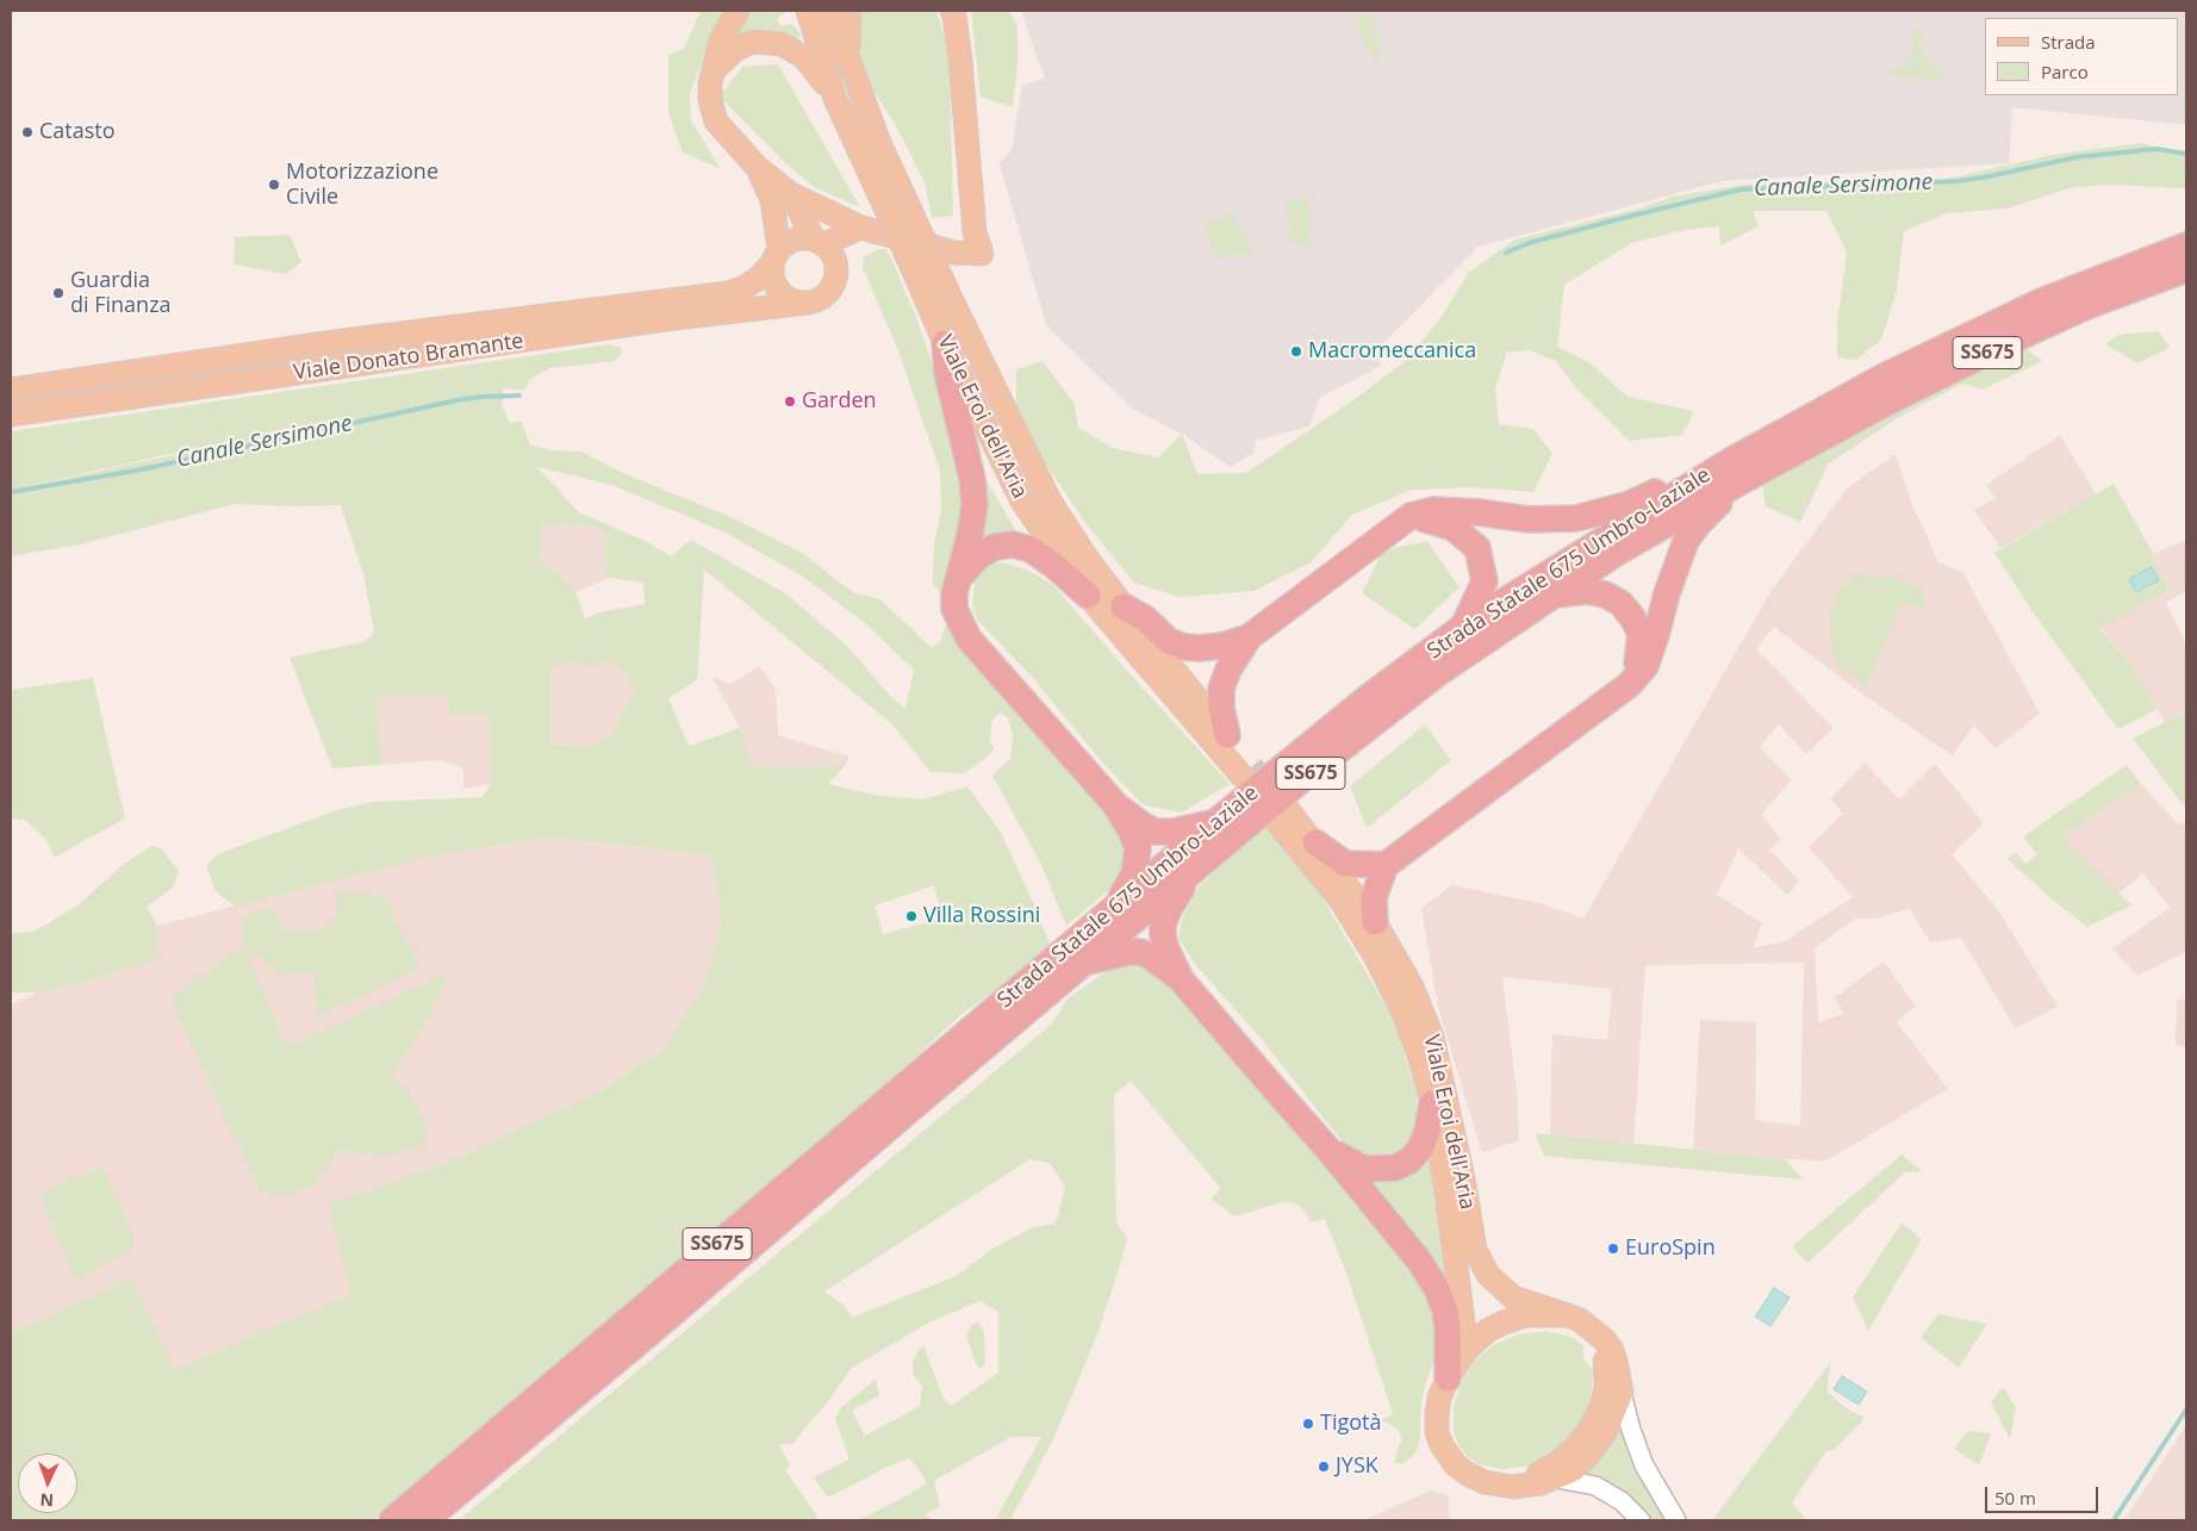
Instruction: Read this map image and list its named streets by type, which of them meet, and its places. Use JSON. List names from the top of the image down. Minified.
{"streets":{"highway":["SS675","Strada Statale 675 Umbro-Laziale"],"main road":["Viale Donato Bramante","Viale Eroi dell'Aria"]},"water":["Canale Sersimone"],"places":["Catasto","Motorizzazione Civile","Guardia di Finanza","Macromeccanica","Garden","Villa Rossini","EuroSpin","Tigotà","JYSK"],"legend":["Strada","Parco"],"scale_bar":"50 m","north":"bottom"}
